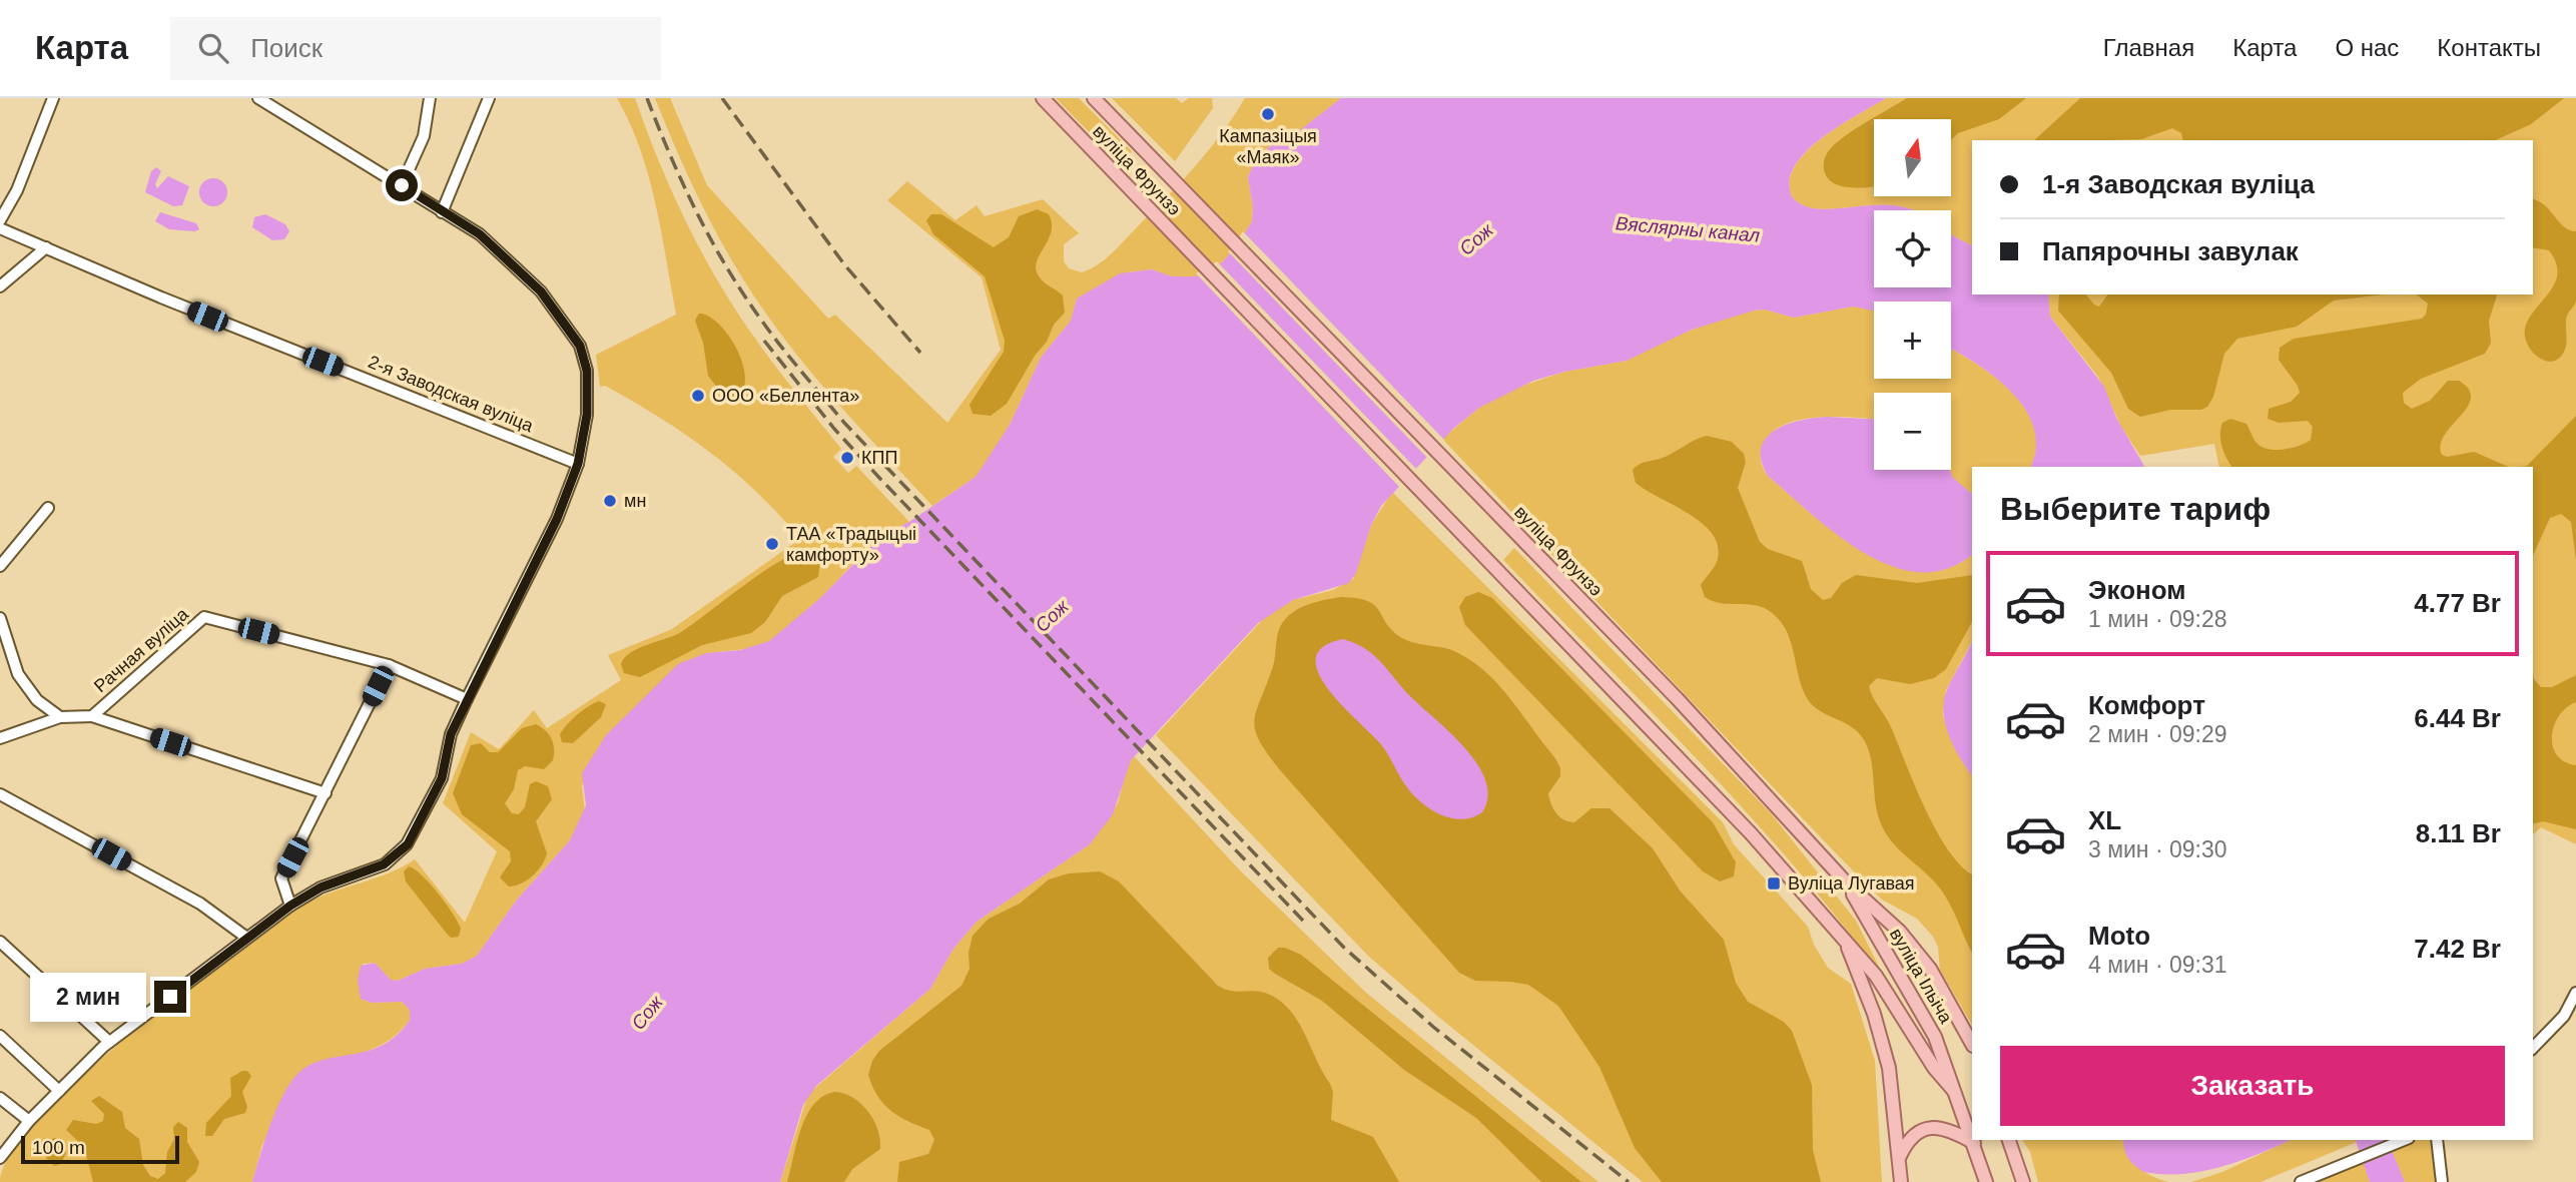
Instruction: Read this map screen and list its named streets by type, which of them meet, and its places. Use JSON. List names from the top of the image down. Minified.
{"streets":{"main road":["вуліца Фрунзэ","вуліца Ільіча"],"street":["2-я Заводская вуліца","Рачная вуліца"]},"crossings":[["вуліца Фрунзэ","вуліца Ільіча"]],"water":["Вяслярны канал","Сож"],"places":{"other":["Кампазіцыя «Маяк»","ООО «Беллента»","КПП","мн","ТАА «Традыцыі камфорту»"],"transit":["Вуліца Лугавая"]},"scale_bar":"100 m","north":"top","page":{"header":"Карта","search":"Поиск","nav":["Главная","Карта","О нас","Контакты"],"map_buttons":["+","−"],"banner":["1-я Заводская вуліца","Папярочны завулак"],"heading":"Выберите тариф","list":[{"name":"Эконом","note":"1 мин · 09:28","value":"4.77 Br"},{"name":"Комфорт","note":"2 мин · 09:29","value":"6.44 Br"},{"name":"XL","note":"3 мин · 09:30","value":"8.11 Br"},{"name":"Moto","note":"4 мин · 09:31","value":"7.42 Br"}],"bubble":"2 мин","buttons":"Заказать","scale":"100 m"}}
